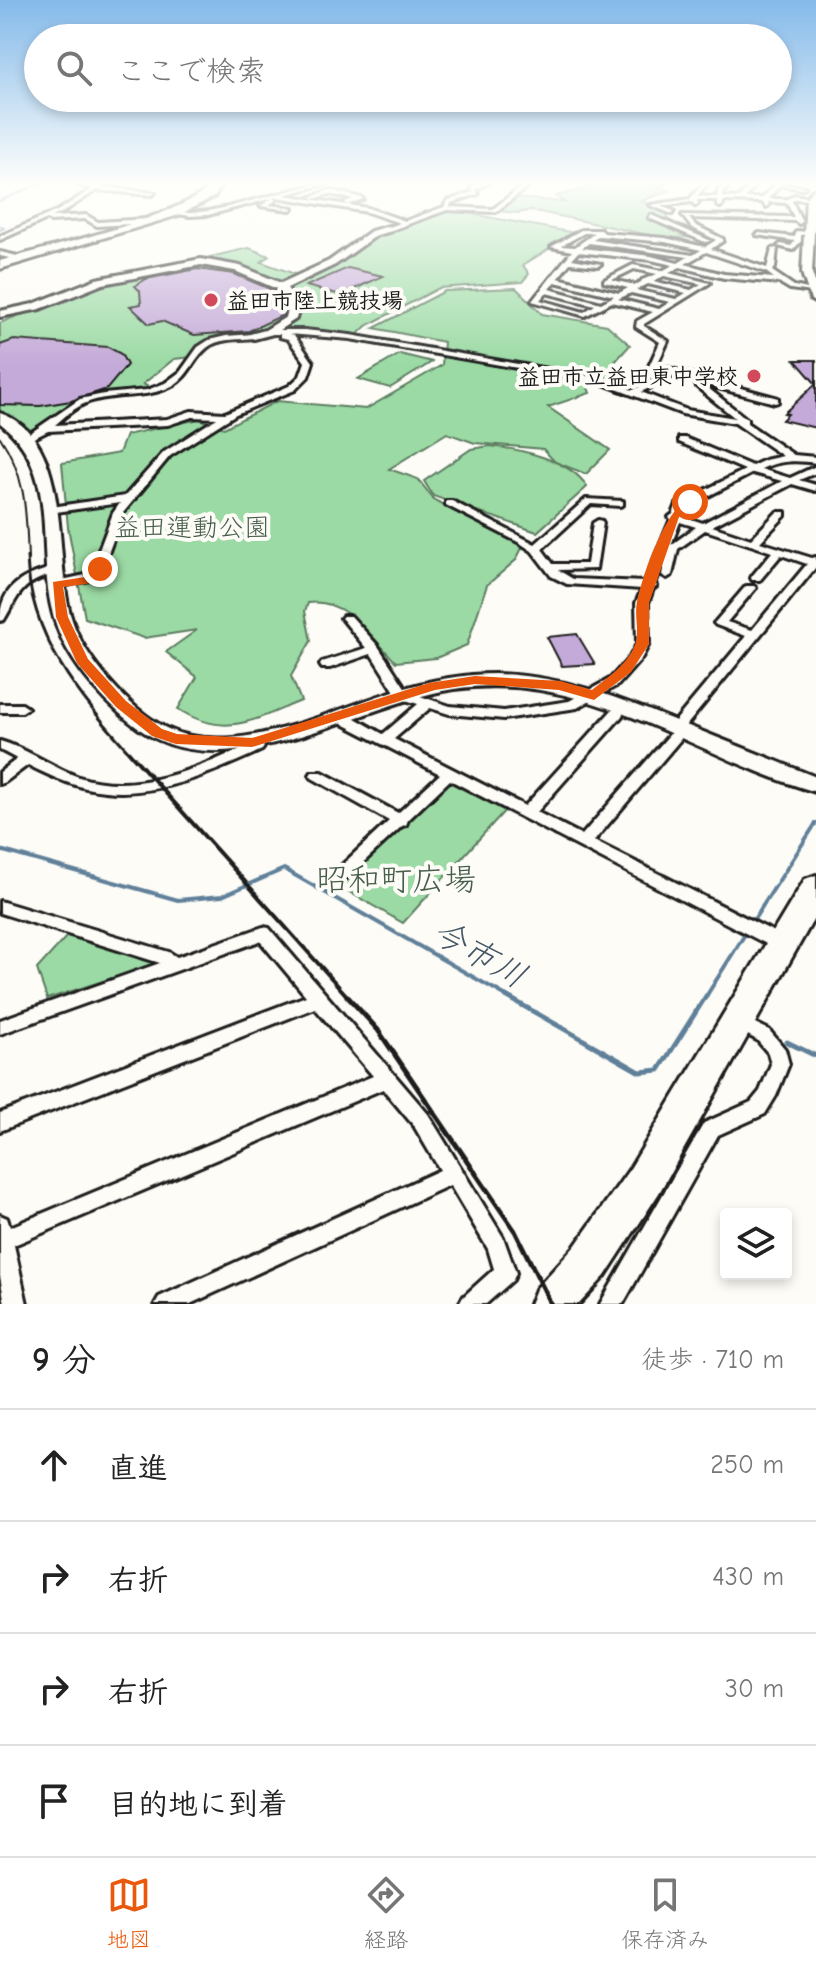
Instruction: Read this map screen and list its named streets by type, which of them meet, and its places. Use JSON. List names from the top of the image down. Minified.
{"water":["今市川"],"parks":["益田運動公園","昭和町広場"],"places":["益田市陸上競技場","益田市立益田東中学校"],"page":{"search":"ここで検索","heading":["9 分","徒歩 · 710 m"],"list":[["直進","250 m"],["右折","430 m"],["右折","30 m"],"目的地に到着"],"nav":["地図","経路","保存済み"]}}
